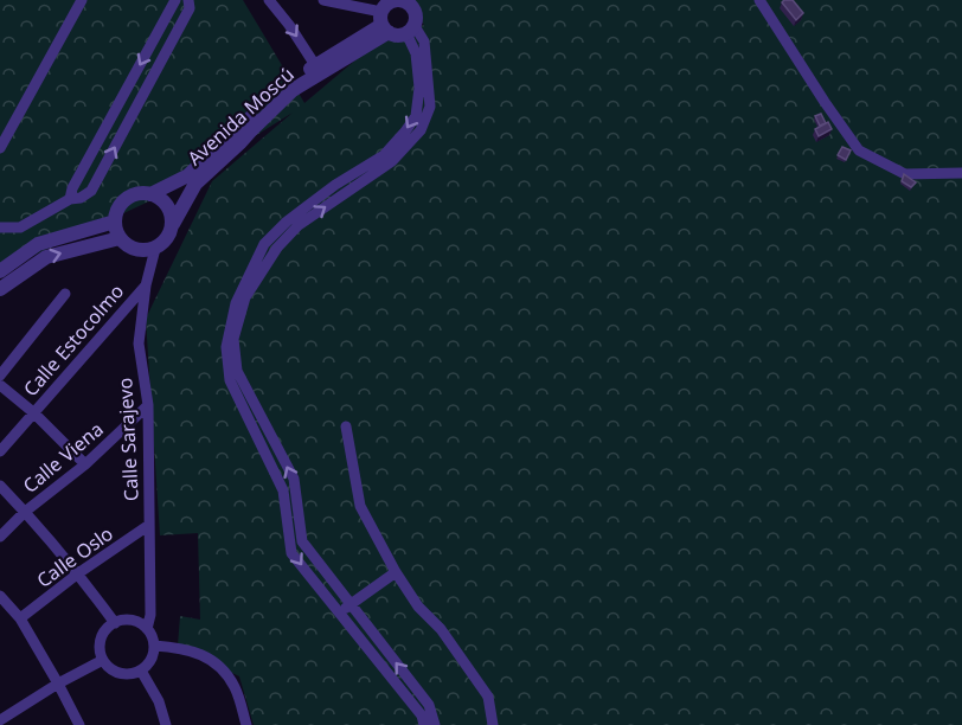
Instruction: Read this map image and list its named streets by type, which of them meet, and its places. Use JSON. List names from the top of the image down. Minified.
{"streets":{"street":["Avenida Moscú","Calle Estocolmo","Calle Sarajevo","Calle Viena","Calle Oslo"]},"crossings":[["Avenida Moscú","Calle Sarajevo"],["Calle Estocolmo","Calle Sarajevo"],["Calle Sarajevo","Calle Viena"],["Calle Sarajevo","Calle Oslo"]]}
